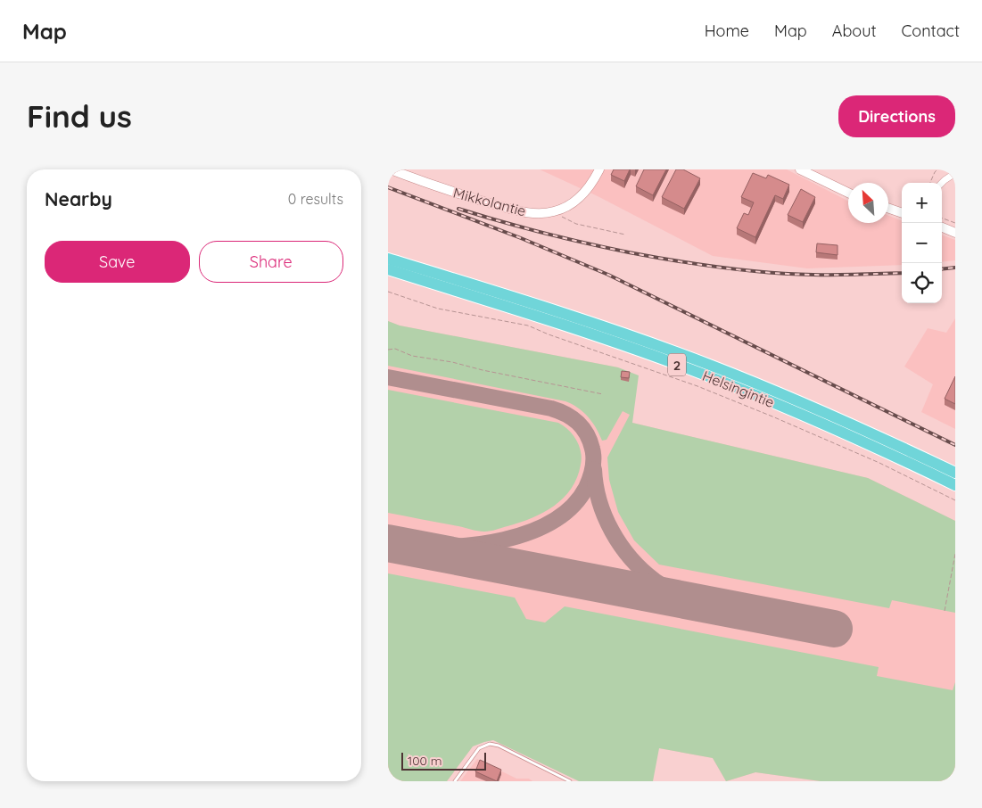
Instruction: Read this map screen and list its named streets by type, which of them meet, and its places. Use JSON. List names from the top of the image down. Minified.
{"streets":{"highway":["2","Helsingintie"],"street":["Mikkolantie"]},"scale_bar":"100 m","north":"top left","page":{"header":"Map","nav":["Home","Map","About","Contact"],"buttons":["Directions",["Save","Share"]],"title":"Find us","heading":["Nearby","0 results"],"map_buttons":["+","−"],"scale":"100 m"}}
